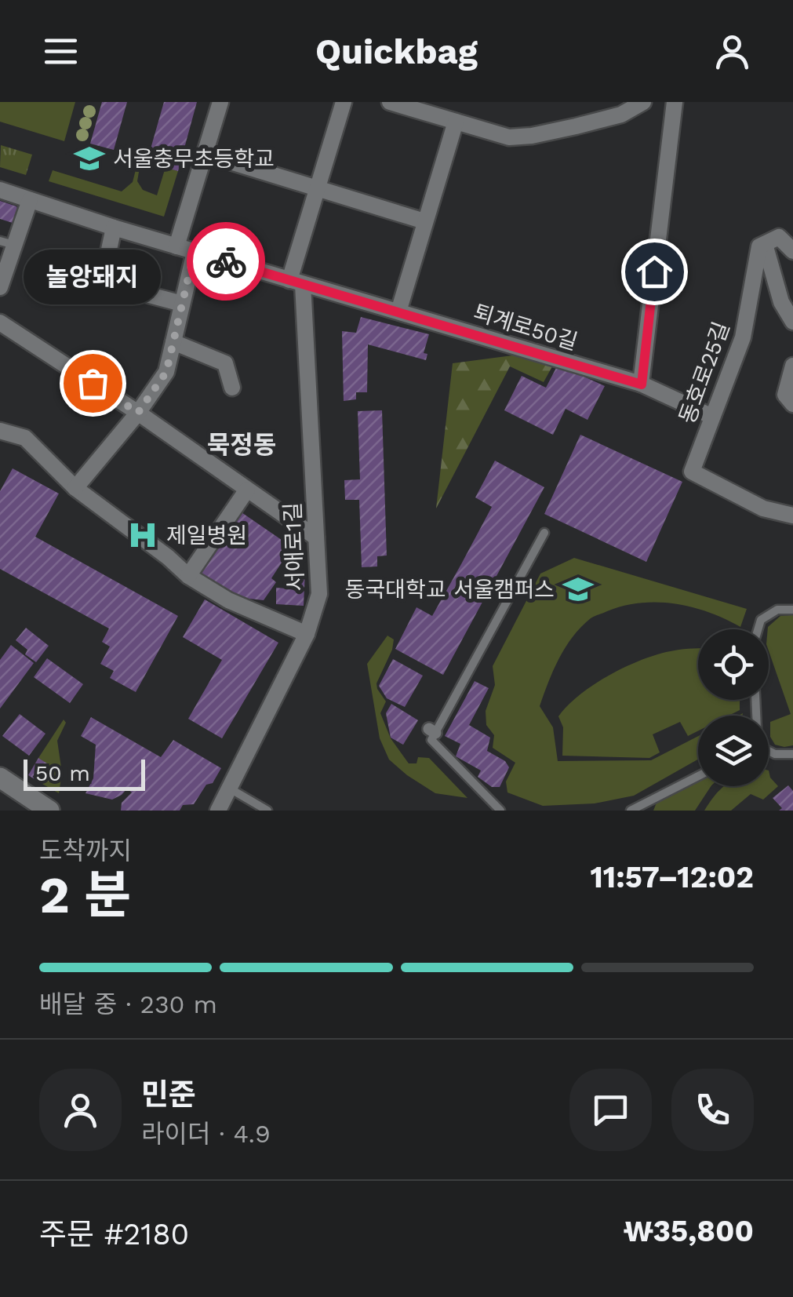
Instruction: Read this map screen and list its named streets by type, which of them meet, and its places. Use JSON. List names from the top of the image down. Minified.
{"streets":{"street":["퇴계로50길","동호로25길","서애로1길"]},"crossings":[["퇴계로50길","동호로25길"],["퇴계로50길","서애로1길"]],"districts":["묵정동"],"places":{"school or university":["서울충무초등학교","동국대학교 서울캠퍼스"],"other":["놀앙돼지"],"hospital":["제일병원"]},"scale_bar":"50 m","page":{"header":"Quickbag","bubble":"놀앙돼지","scale":"50 m","heading":["2 분","도착까지","11:57–12:02"],"panel":["민준","라이더 · 4.9","주문 #2180","₩35,800"],"bar":"배달 중 · 230 m"}}
